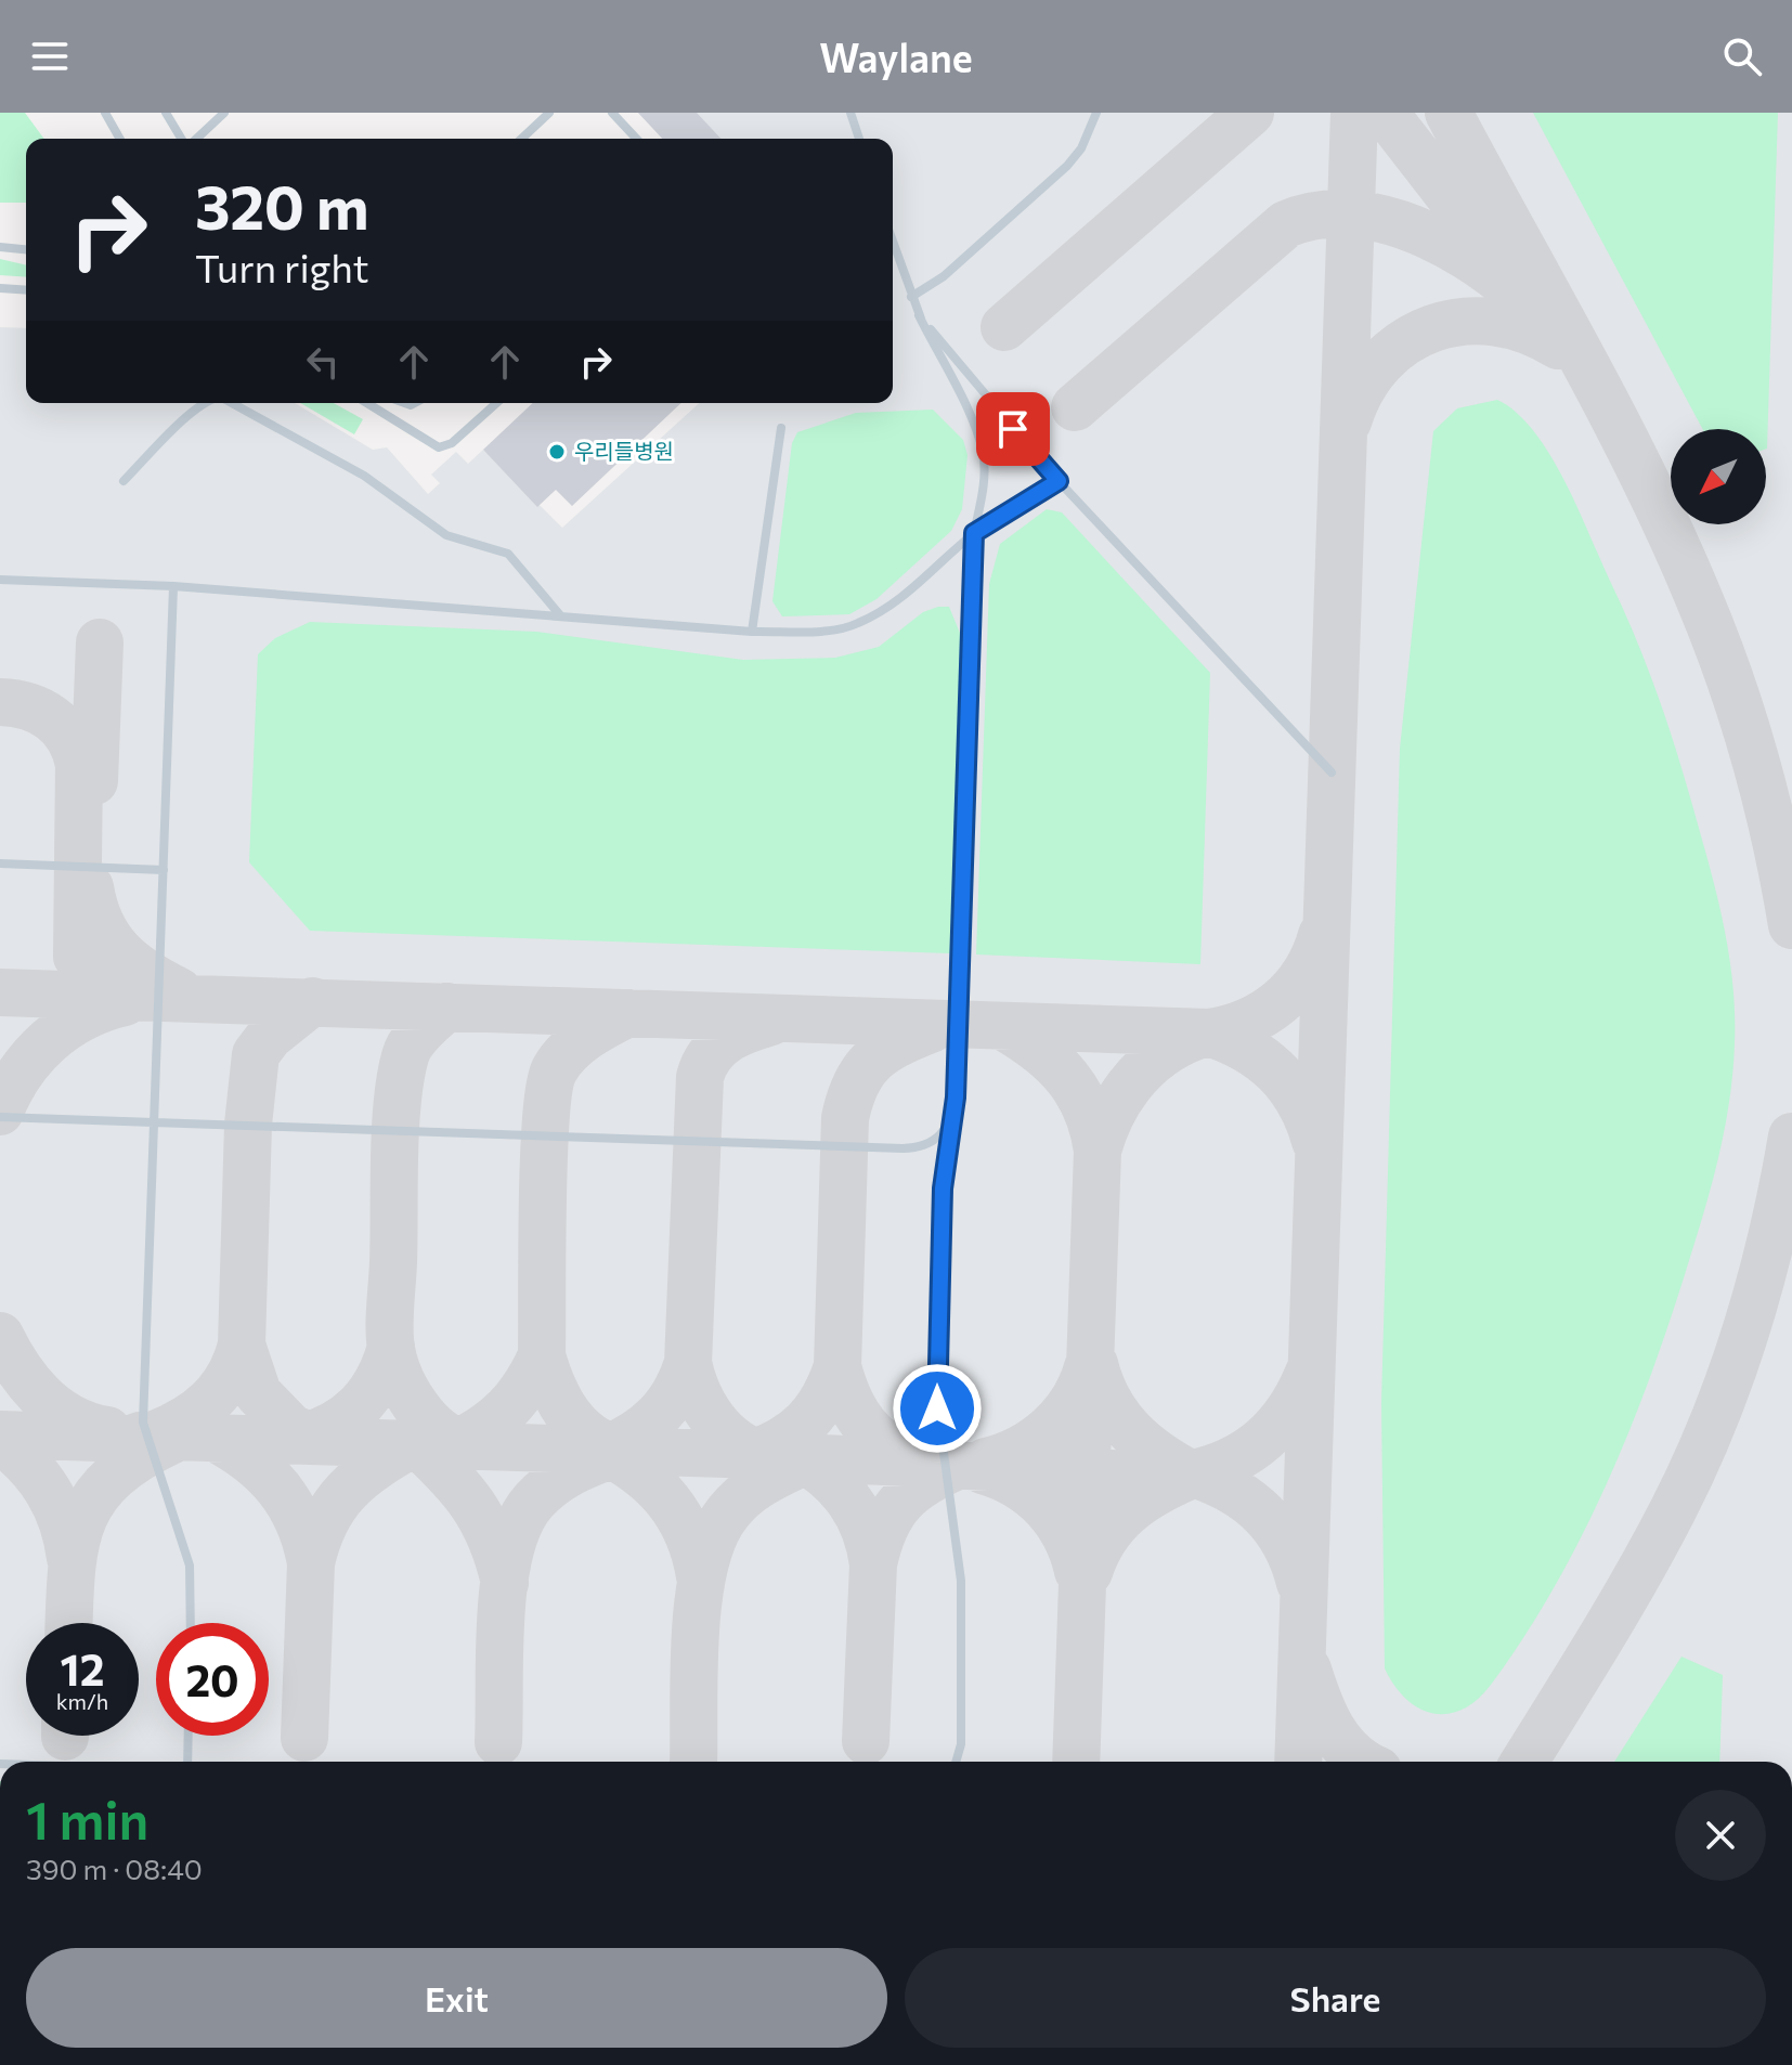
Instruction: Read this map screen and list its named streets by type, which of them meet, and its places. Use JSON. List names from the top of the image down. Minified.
{"places":["우리들병원"],"north":"bottom left","page":{"header":"Waylane","turn":["320 m","Turn right"],"speed":"12 km/h","limit":"20","heading":["1 min","390 m · 08:40"],"buttons":["Exit","Share"]}}
